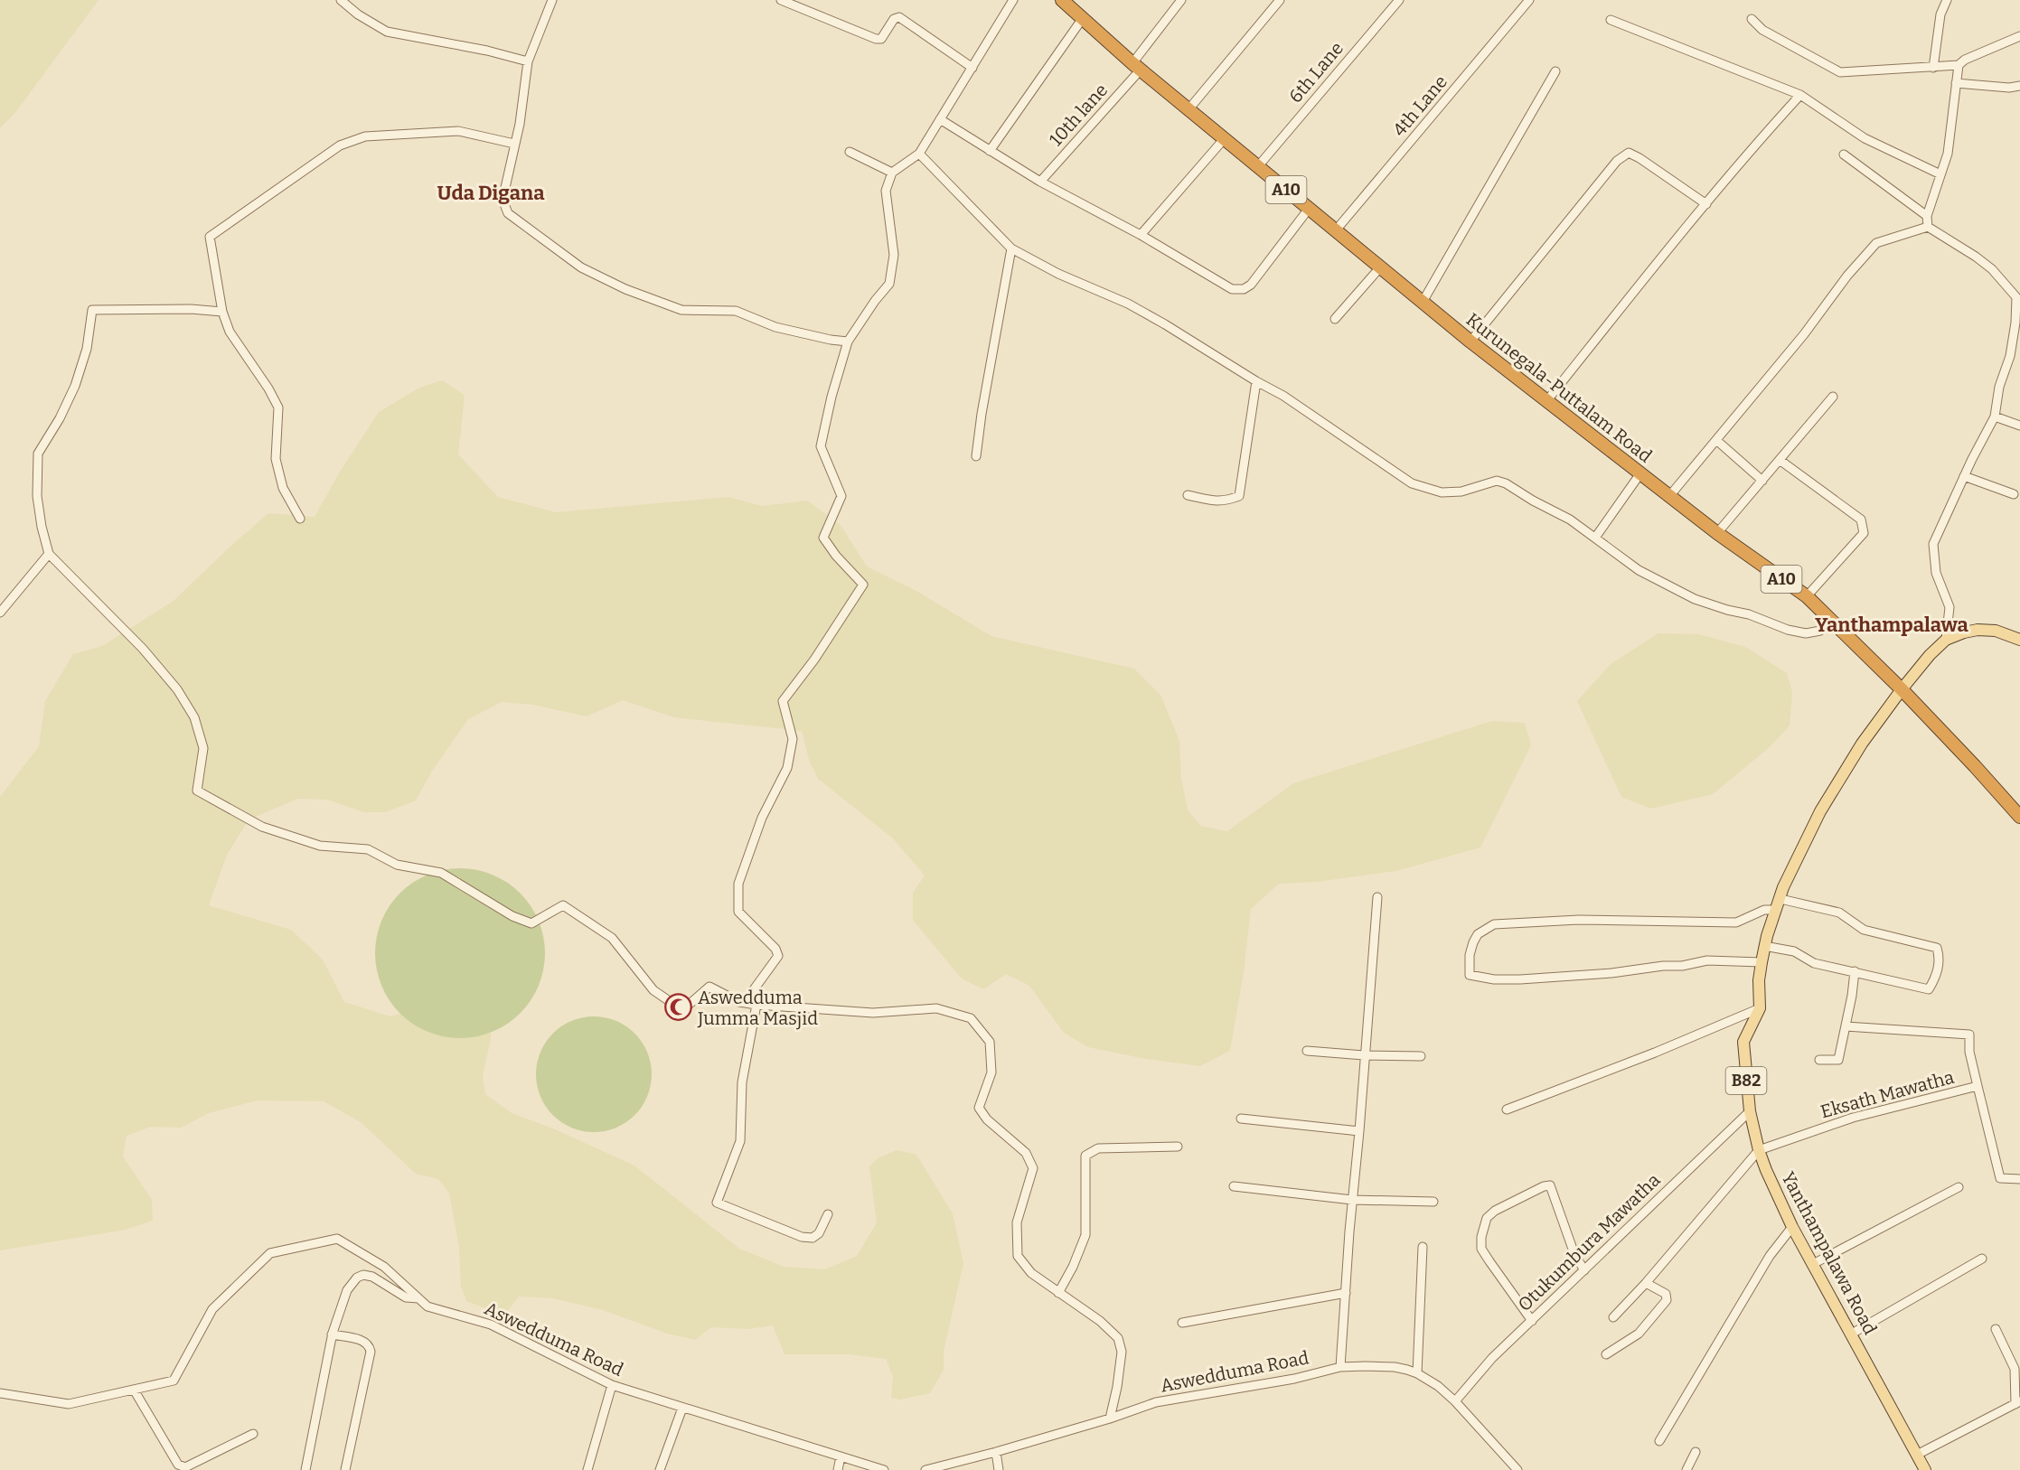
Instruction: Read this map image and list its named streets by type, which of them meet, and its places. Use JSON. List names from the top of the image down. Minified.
{"streets":{"highway":["A10","Kurunegala-Puttalam Road"],"main road":["B82","Yanthampalawa Road"],"street":["6th Lane","4th Lane","10th lane","Eksath Mawatha","Otukumbura Mawatha","Aswedduma Road"]},"crossings":[["6th Lane","Kurunegala-Puttalam Road"],["4th Lane","Kurunegala-Puttalam Road"],["10th lane","Kurunegala-Puttalam Road"],["Kurunegala-Puttalam Road","Yanthampalawa Road"],["Eksath Mawatha","Yanthampalawa Road"],["Otukumbura Mawatha","Yanthampalawa Road"],["Otukumbura Mawatha","Aswedduma Road"]],"districts":["Uda Digana","Yanthampalawa"],"places":{"mosque":["Aswedduma Jumma Masjid"]}}
